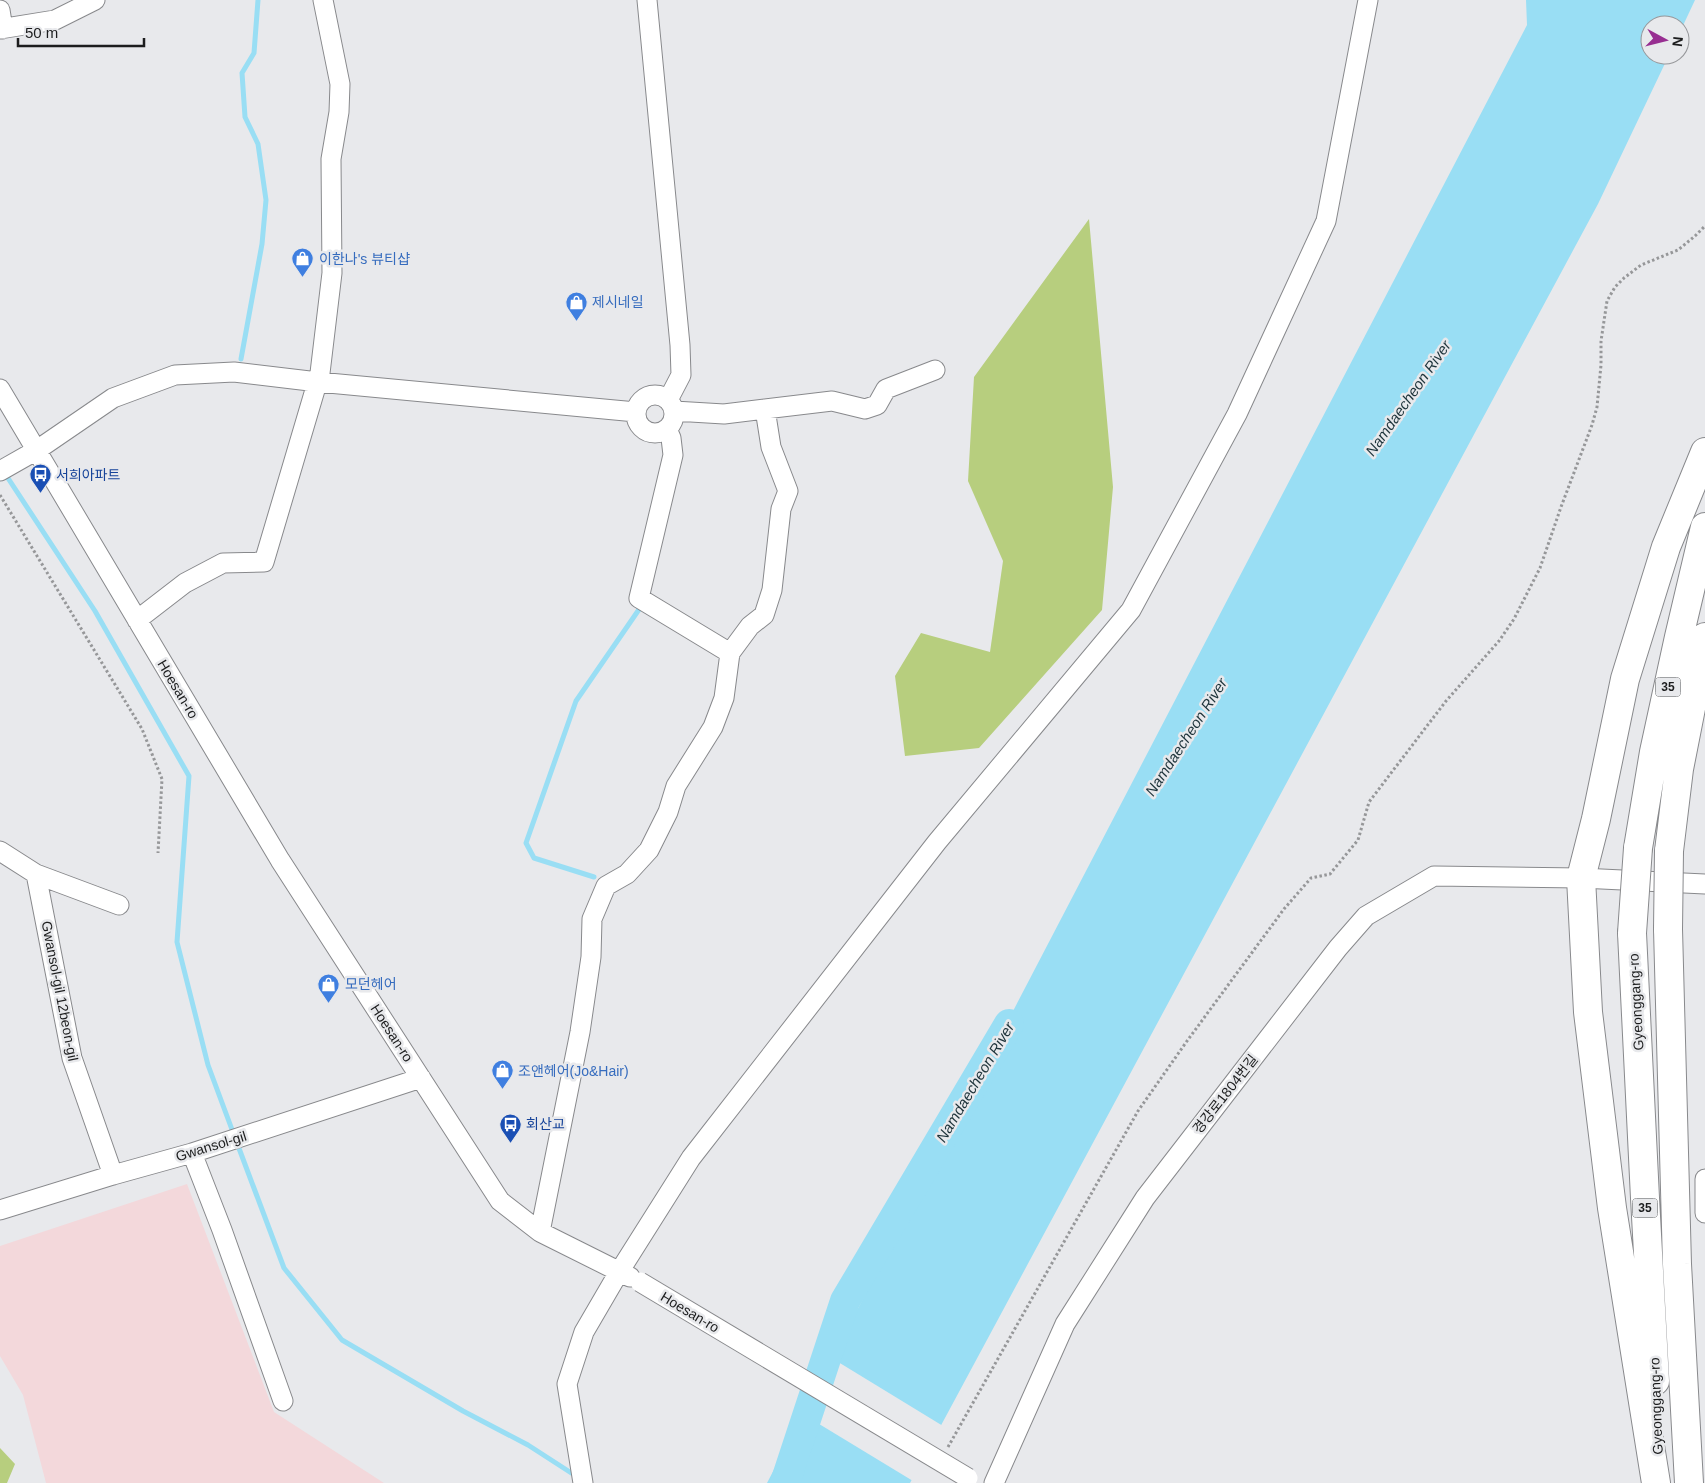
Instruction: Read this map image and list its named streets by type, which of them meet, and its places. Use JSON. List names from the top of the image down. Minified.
{"streets":{"highway":["35","Gyeonggang-ro"],"street":["Hoesan-ro","Gwansol-gil 12beon-gil","경강로1804번길","Gwansol-gil"]},"crossings":[["Hoesan-ro","Gwansol-gil"],["Gwansol-gil 12beon-gil","Gwansol-gil"]],"water":["Namdaecheon River"],"places":{"shop":["이한나's 뷰티샵","제시네일","모던헤어","조앤헤어(Jo&Hair)"],"bus stop":["서희아파트","회산교"]},"scale_bar":"50 m","north":"right"}
